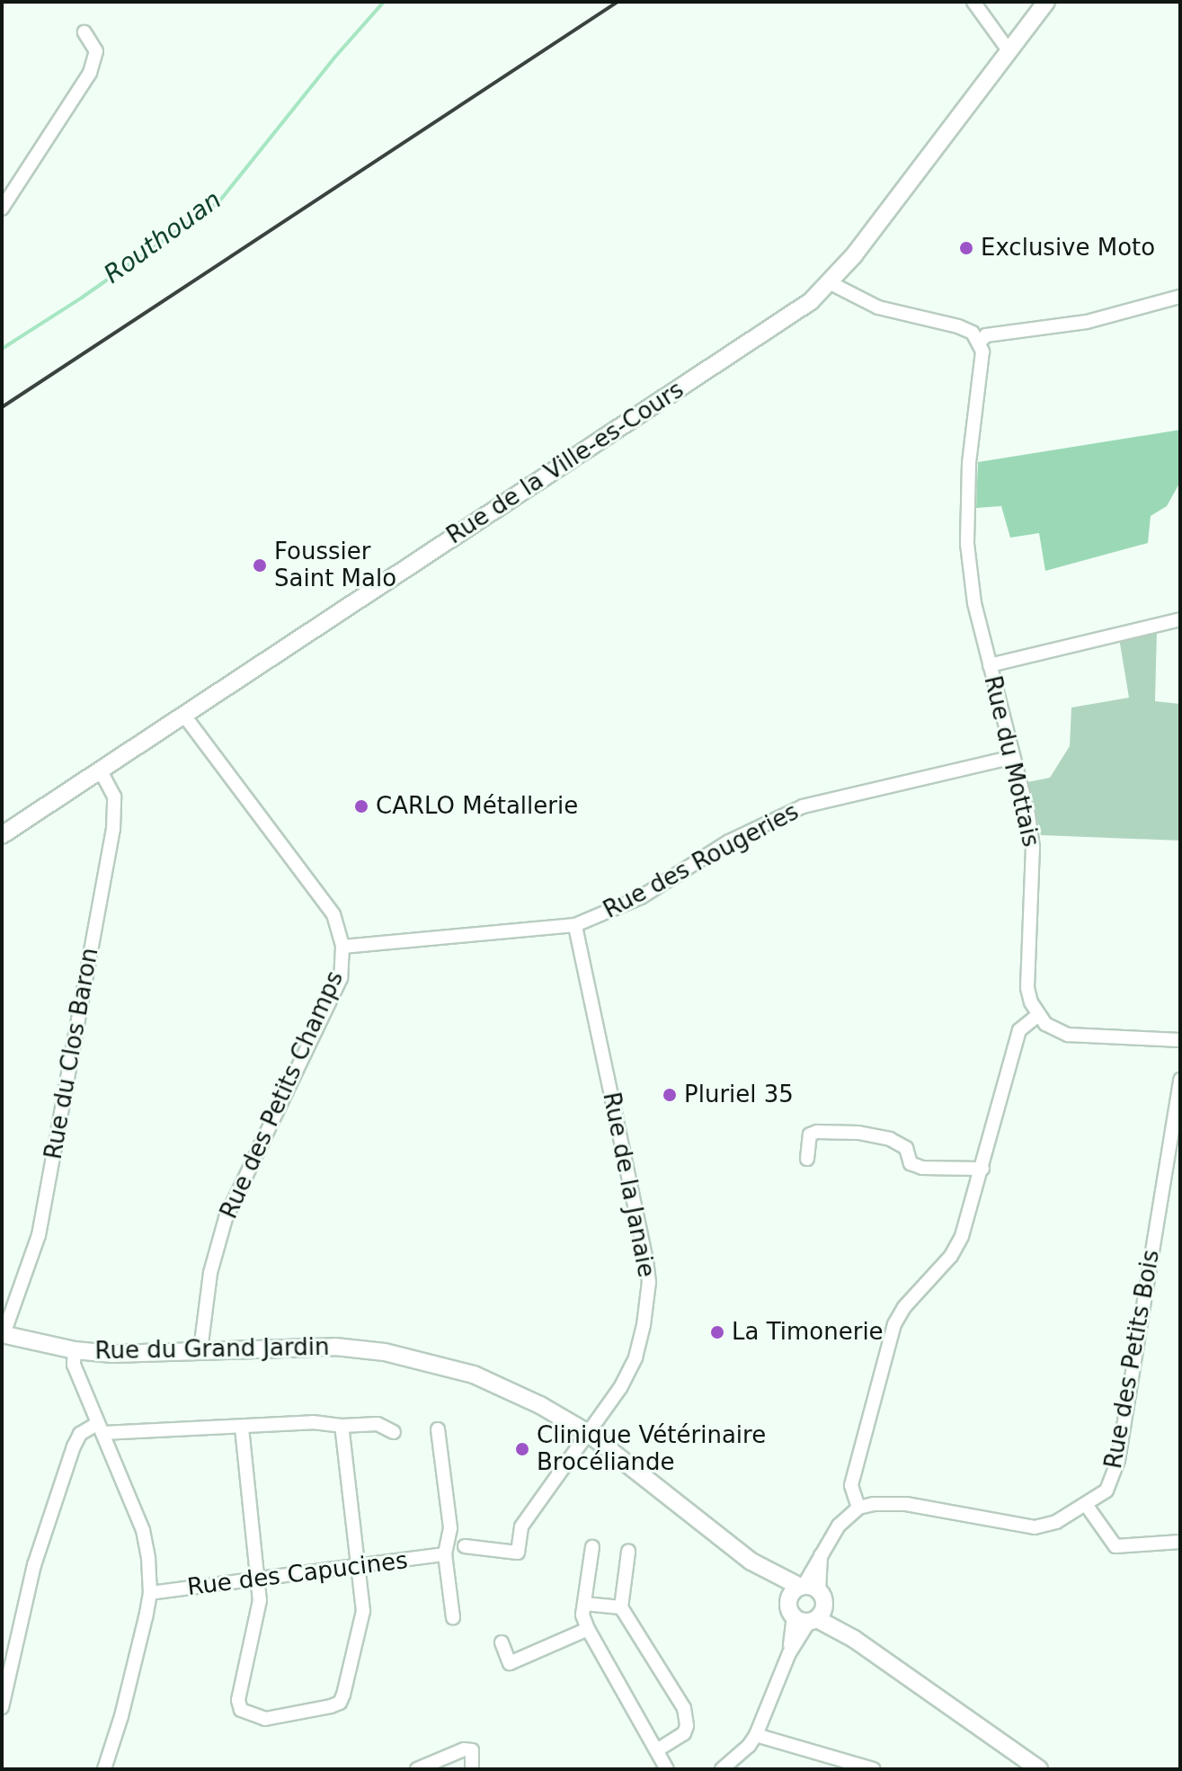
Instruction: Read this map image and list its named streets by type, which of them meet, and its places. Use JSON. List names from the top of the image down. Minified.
{"streets":{"street":["Rue de la Ville-es-Cours","Rue du Mottais","Rue des Rougeries","Rue du Clos Baron","Rue des Petits Champs","Rue de la Janaie","Rue du Grand Jardin","Rue des Petits Bois","Rue des Capucines"]},"crossings":[["Rue de la Ville-es-Cours","Rue du Clos Baron"],["Rue de la Ville-es-Cours","Rue des Petits Champs"],["Rue du Mottais","Rue des Rougeries"],["Rue des Rougeries","Rue des Petits Champs"],["Rue des Rougeries","Rue de la Janaie"],["Rue du Clos Baron","Rue du Grand Jardin"],["Rue des Petits Champs","Rue du Grand Jardin"],["Rue de la Janaie","Rue du Grand Jardin"]],"water":["Routhouan"],"places":["Exclusive Moto","Foussier Saint Malo","CARLO Métallerie","Pluriel 35","La Timonerie","Clinique Vétérinaire Brocéliande"]}
